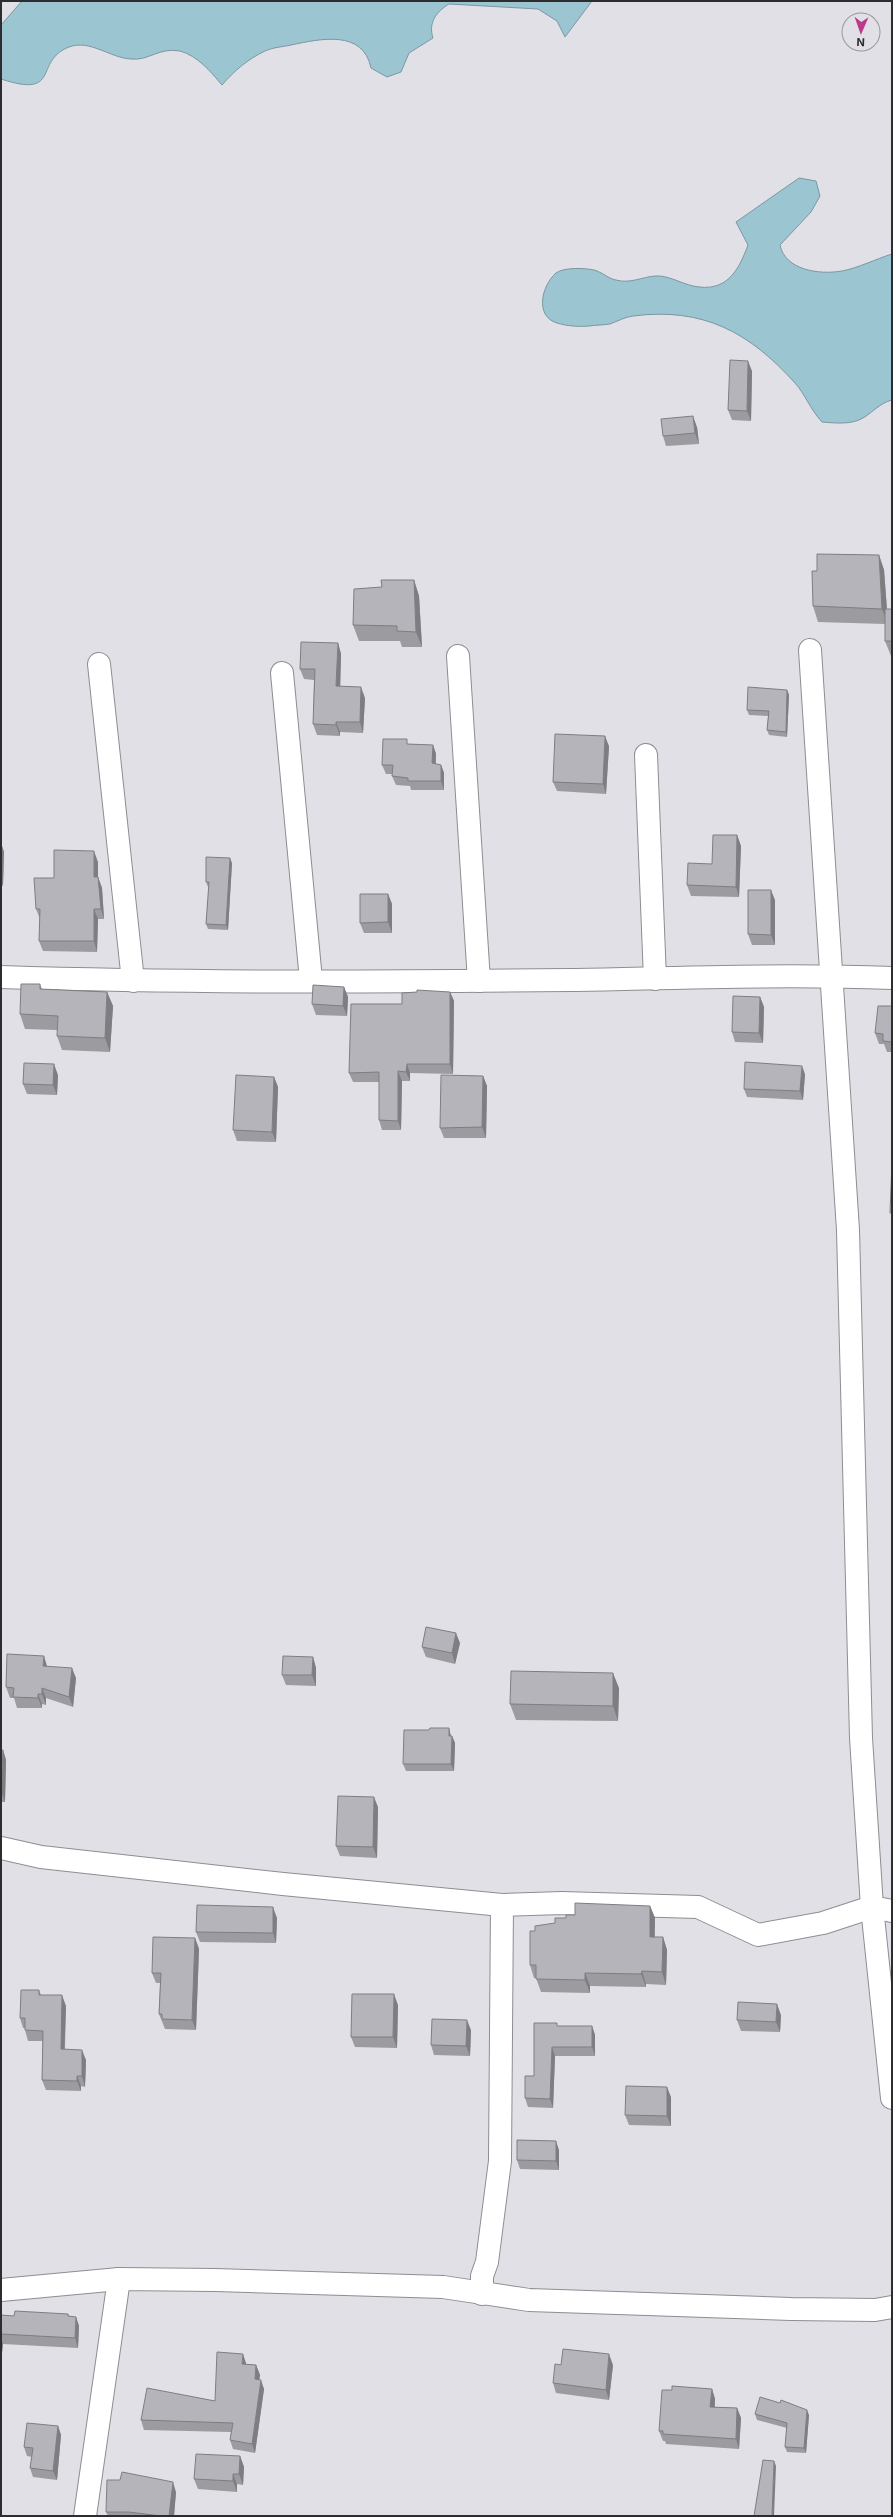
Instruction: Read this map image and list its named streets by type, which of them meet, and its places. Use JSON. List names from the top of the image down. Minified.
{"north":"bottom"}
